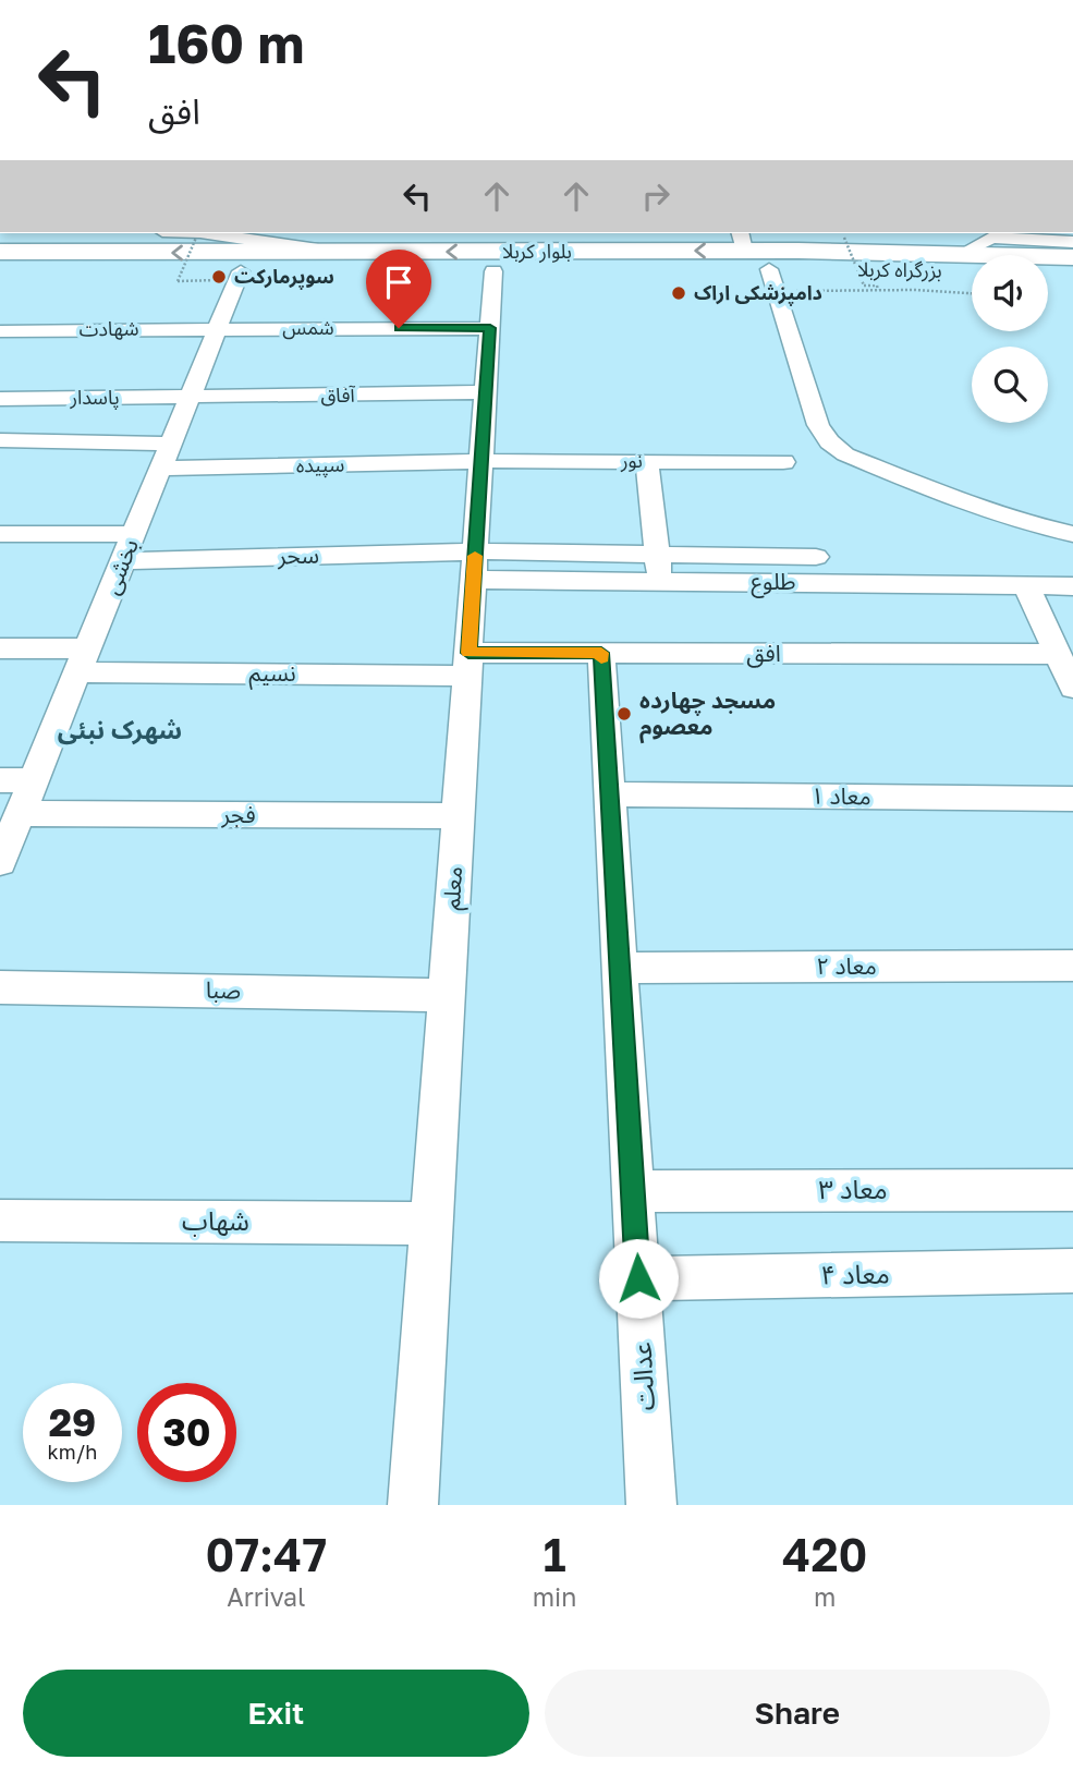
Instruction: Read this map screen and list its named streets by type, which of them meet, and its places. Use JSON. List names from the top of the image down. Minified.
{"streets":{"highway":["بلوار کربلا","بزرگراه کربلا"],"street":["شمس","شهادت","آفاق","پاسدار","نور","سپیده","سحر","بخشی","طلوع","افق","نسیم","معاد ۱","فجر","معلم","معاد ۲","صبا","معاد ۳","شهاب","معاد ۴","عدالت"]},"crossings":[["بلوار کربلا","بزرگراه کربلا"],["بلوار کربلا","بخشی"],["بلوار کربلا","معلم"],["شمس","شهادت"],["شمس","بخشی"],["شمس","معلم"],["شهادت","بخشی"],["آفاق","پاسدار"],["آفاق","بخشی"],["آفاق","معلم"],["پاسدار","بخشی"],["نور","سپیده"],["نور","معلم"],["سپیده","بخشی"],["سپیده","معلم"],["سحر","بخشی"],["سحر","طلوع"],["سحر","معلم"],["بخشی","نسیم"],["بخشی","فجر"],["طلوع","معلم"],["افق","نسیم"],["افق","معلم"],["افق","عدالت"],["نسیم","معلم"],["معاد ۱","عدالت"],["فجر","معلم"],["معلم","صبا"],["معلم","شهاب"],["معاد ۲","عدالت"],["معاد ۳","عدالت"],["معاد ۴","عدالت"]],"districts":["شهرک نبئی"],"places":["سوپرمارکت","دامپزشکی اراک","مسجد چهارده معصوم"],"page":{"turn":["160 m","افق"],"speed":"29 km/h","limit":"30","eta":["07:47","Arrival","1","min","420","m"],"buttons":["Exit","Share"]}}
